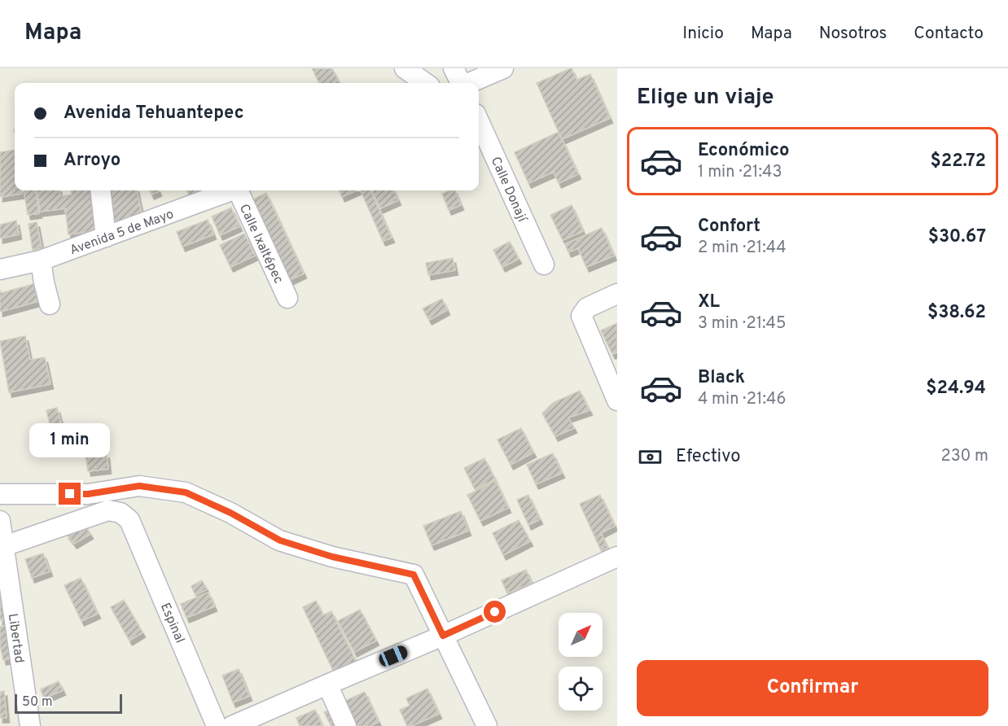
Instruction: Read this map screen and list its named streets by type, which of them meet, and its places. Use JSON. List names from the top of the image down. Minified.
{"streets":{"street":["Calle Donají","Avenida 5 de Mayo","Calle Ixaltépec","Espinal","Libertad"]},"crossings":[["Espinal","Libertad"]],"scale_bar":"50 m","north":"top right","page":{"header":"Mapa","nav":["Inicio","Mapa","Nosotros","Contacto"],"heading":"Elige un viaje","banner":["Avenida Tehuantepec","Arroyo"],"list":[{"name":"Económico","note":"1 min · 21:43","value":"$22.72"},{"name":"Confort","note":"2 min · 21:44","value":"$30.67"},{"name":"XL","note":"3 min · 21:45","value":"$38.62"},{"name":"Black","note":"4 min · 21:46","value":"$24.94"}],"bubble":"1 min","pay":["Efectivo","230 m"],"buttons":"Confirmar","scale":"50 m"}}
